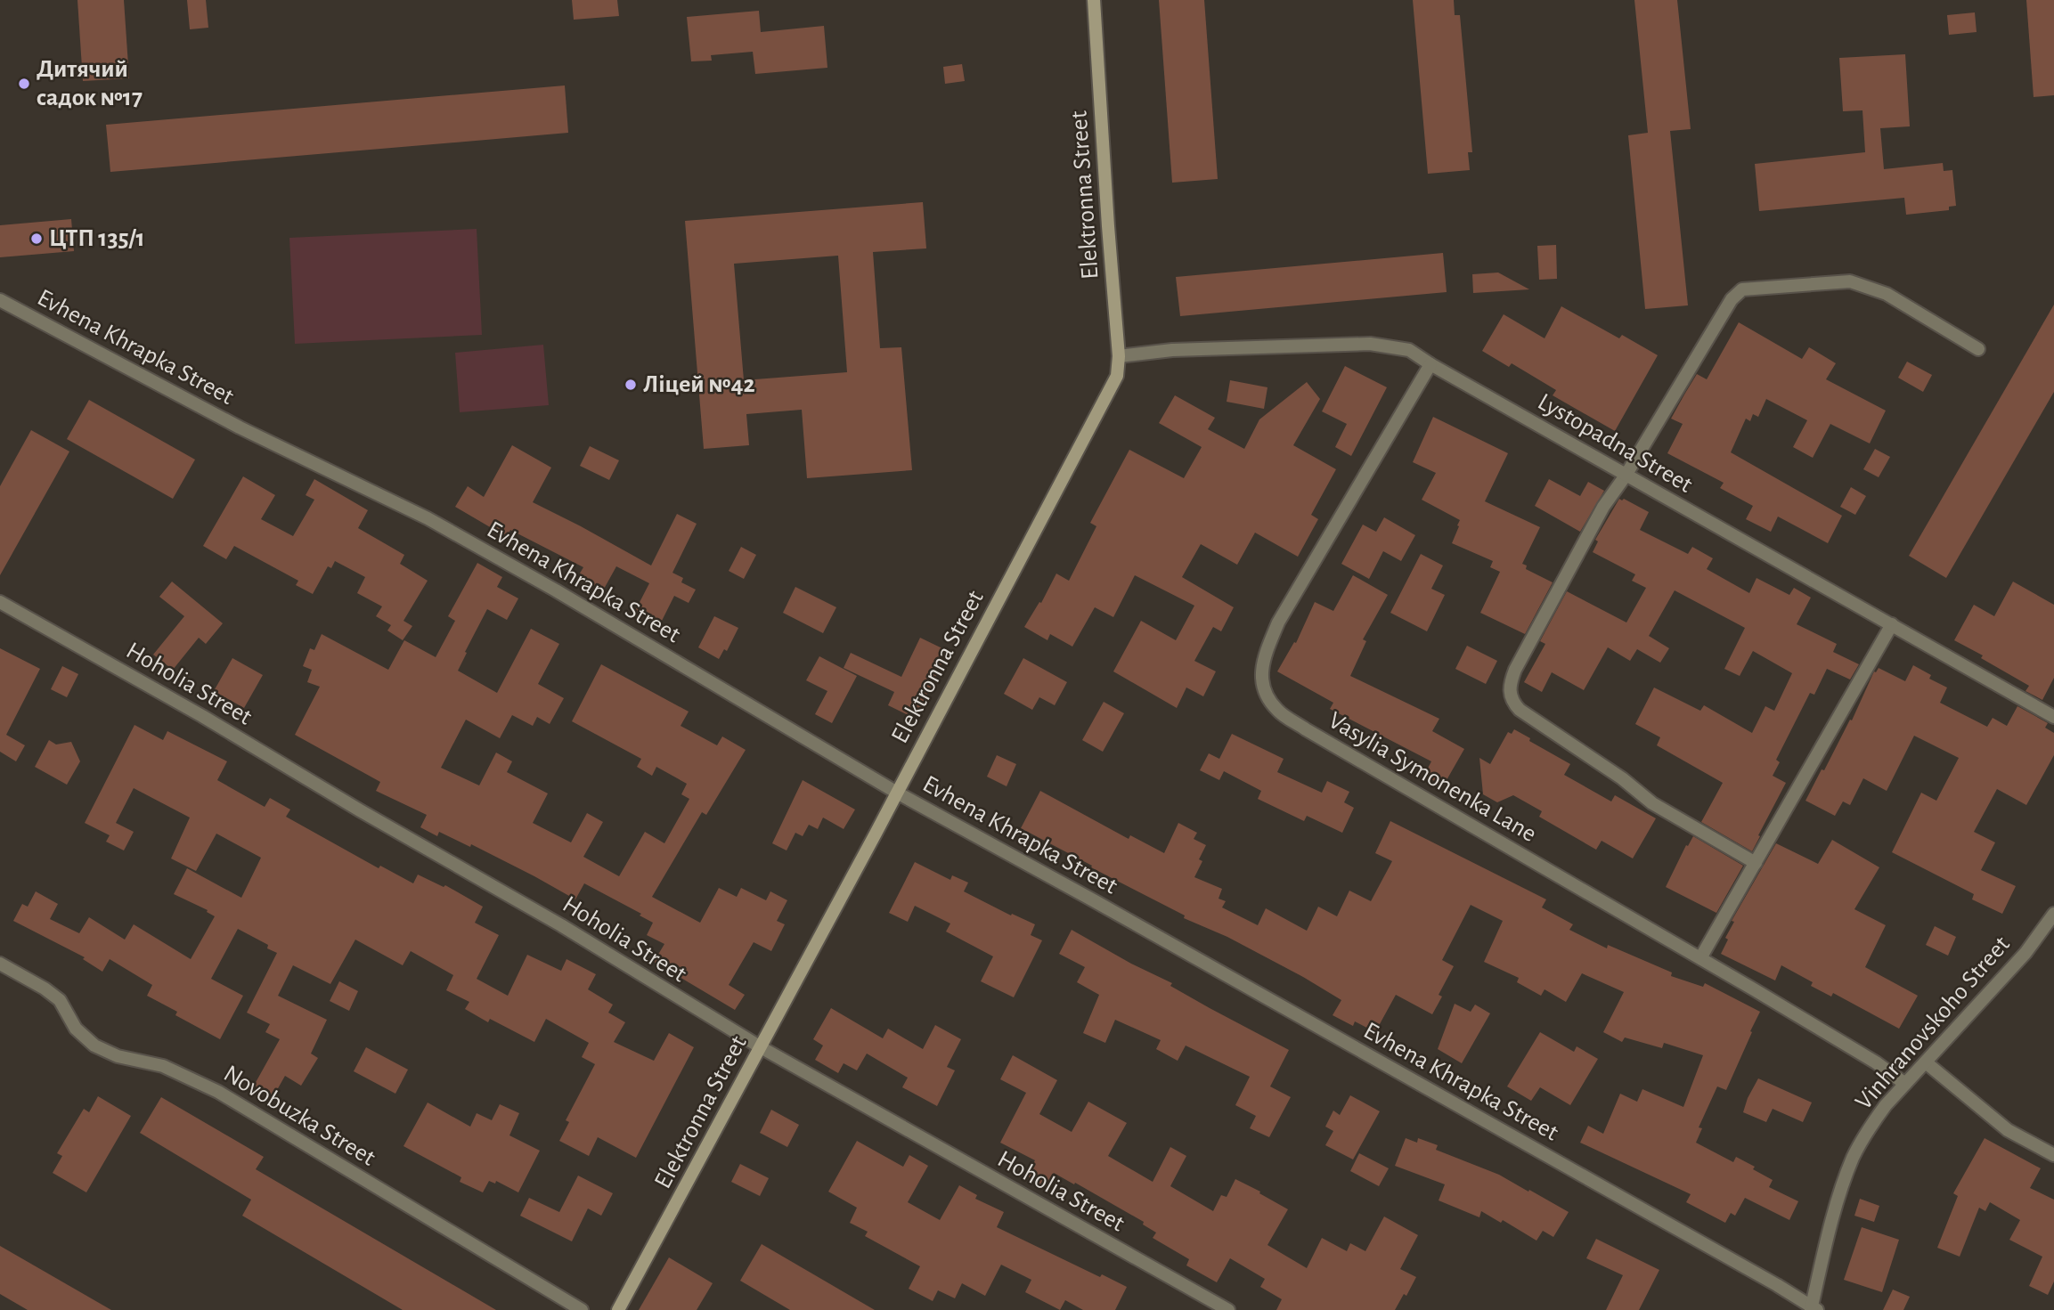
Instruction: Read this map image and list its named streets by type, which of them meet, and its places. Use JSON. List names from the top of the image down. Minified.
{"streets":{"street":["Elektronna Street","Evhena Khrapka Street","Lystopadna Street","Hoholia Street","Vasylia Symonenka Lane","Vinhranovskoho Street","Novobuzka Street"]},"crossings":[["Elektronna Street","Evhena Khrapka Street"],["Elektronna Street","Lystopadna Street"],["Elektronna Street","Hoholia Street"],["Evhena Khrapka Street","Vinhranovskoho Street"],["Lystopadna Street","Vasylia Symonenka Lane"],["Vasylia Symonenka Lane","Vinhranovskoho Street"]],"places":["Дитячий садок №17","ЦТП 135/1","Ліцей №42"]}
